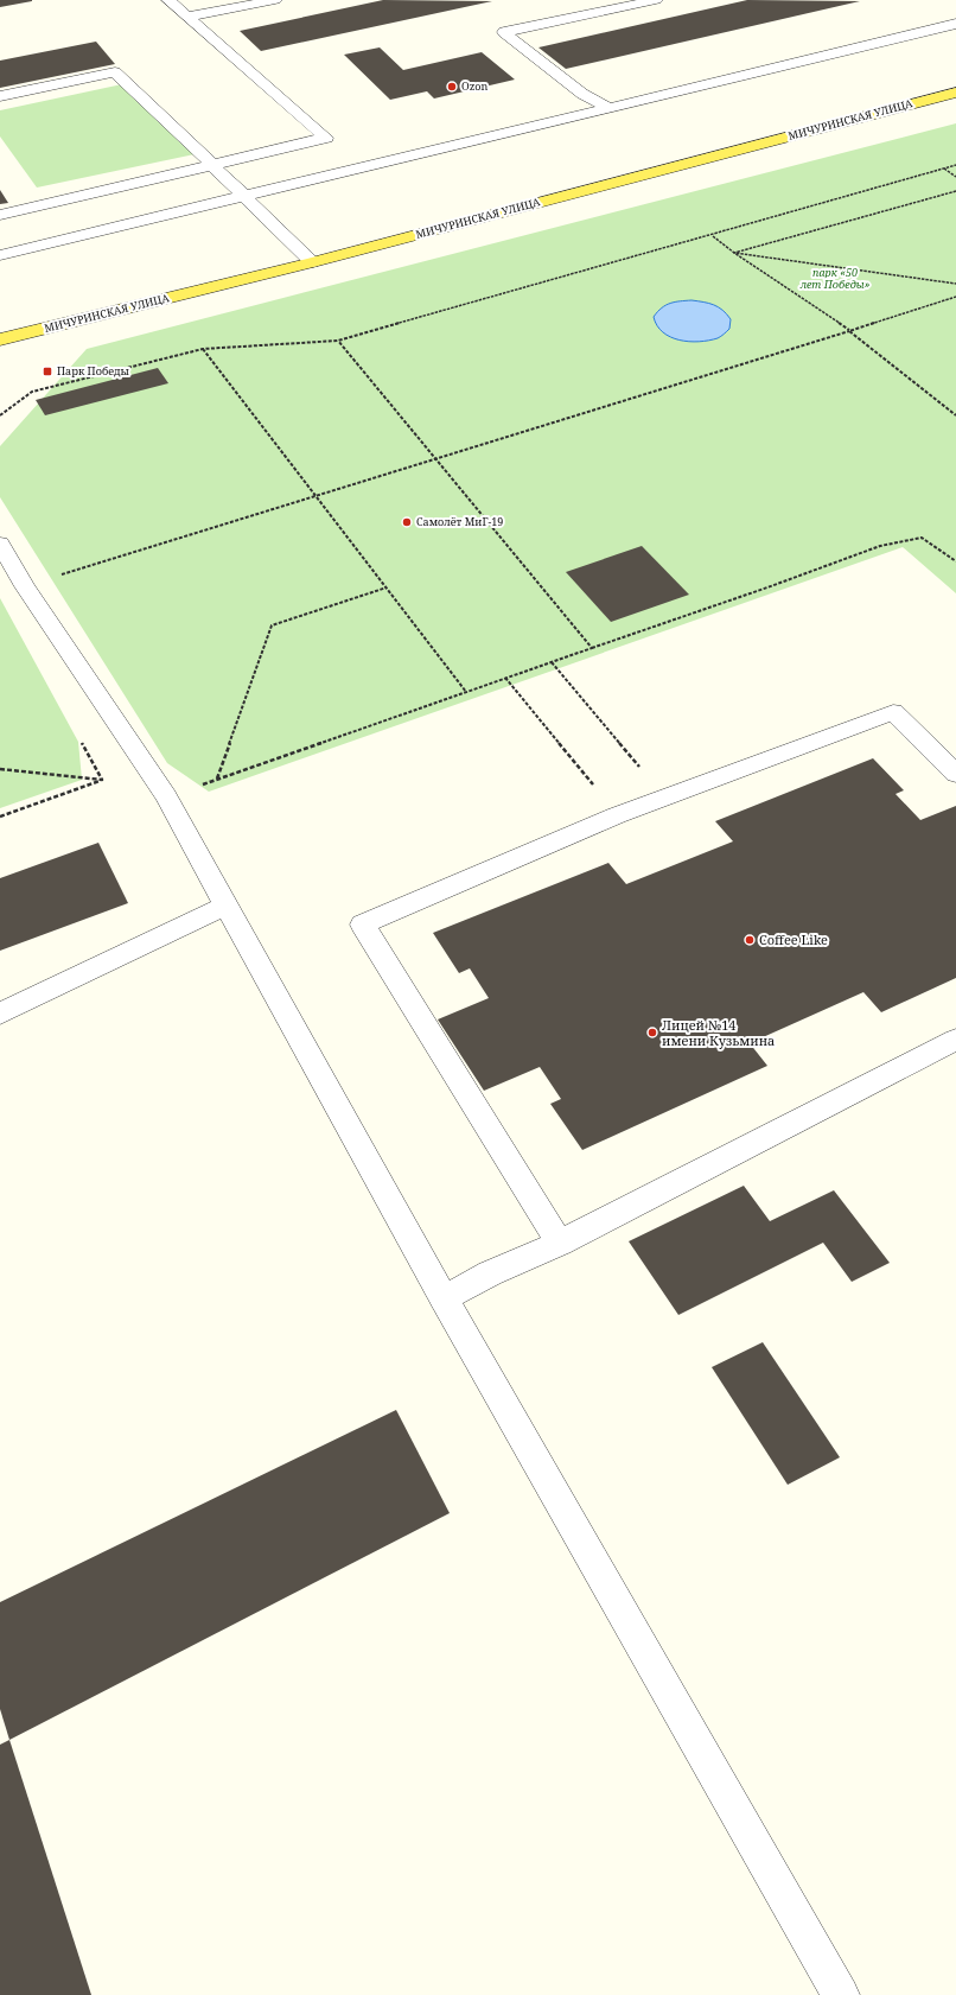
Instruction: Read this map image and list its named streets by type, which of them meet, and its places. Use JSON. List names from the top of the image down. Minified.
{"streets":{"main road":["МИЧУРИНСКАЯ УЛИЦА"]},"parks":["парк «50 лет Победы»"],"places":{"other":["Ozon","Самолёт МиГ-19","Coffee Like","Лицей №14 имени Кузьмина"],"transit":["Парк Победы"]}}
